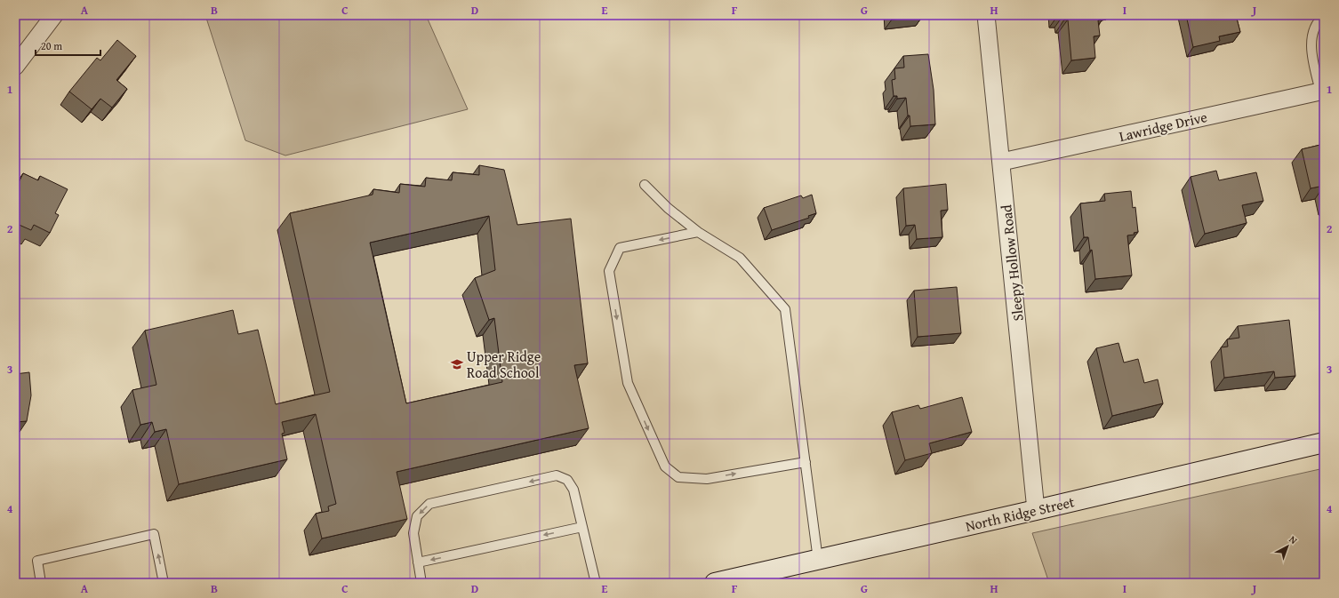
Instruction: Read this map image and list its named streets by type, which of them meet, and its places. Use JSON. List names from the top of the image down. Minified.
{"streets":{"street":["Lawridge Drive","Sleepy Hollow Road","North Ridge Street"]},"crossings":[["Lawridge Drive","Sleepy Hollow Road"],["Sleepy Hollow Road","North Ridge Street"]],"places":{"school or university":["Upper Ridge Road School"]},"scale_bar":"20 m","north":"top right","grid":{"columns":["A","B","C","D","E","F","G","H","I","J"],"rows":["1","2","3","4"]}}
